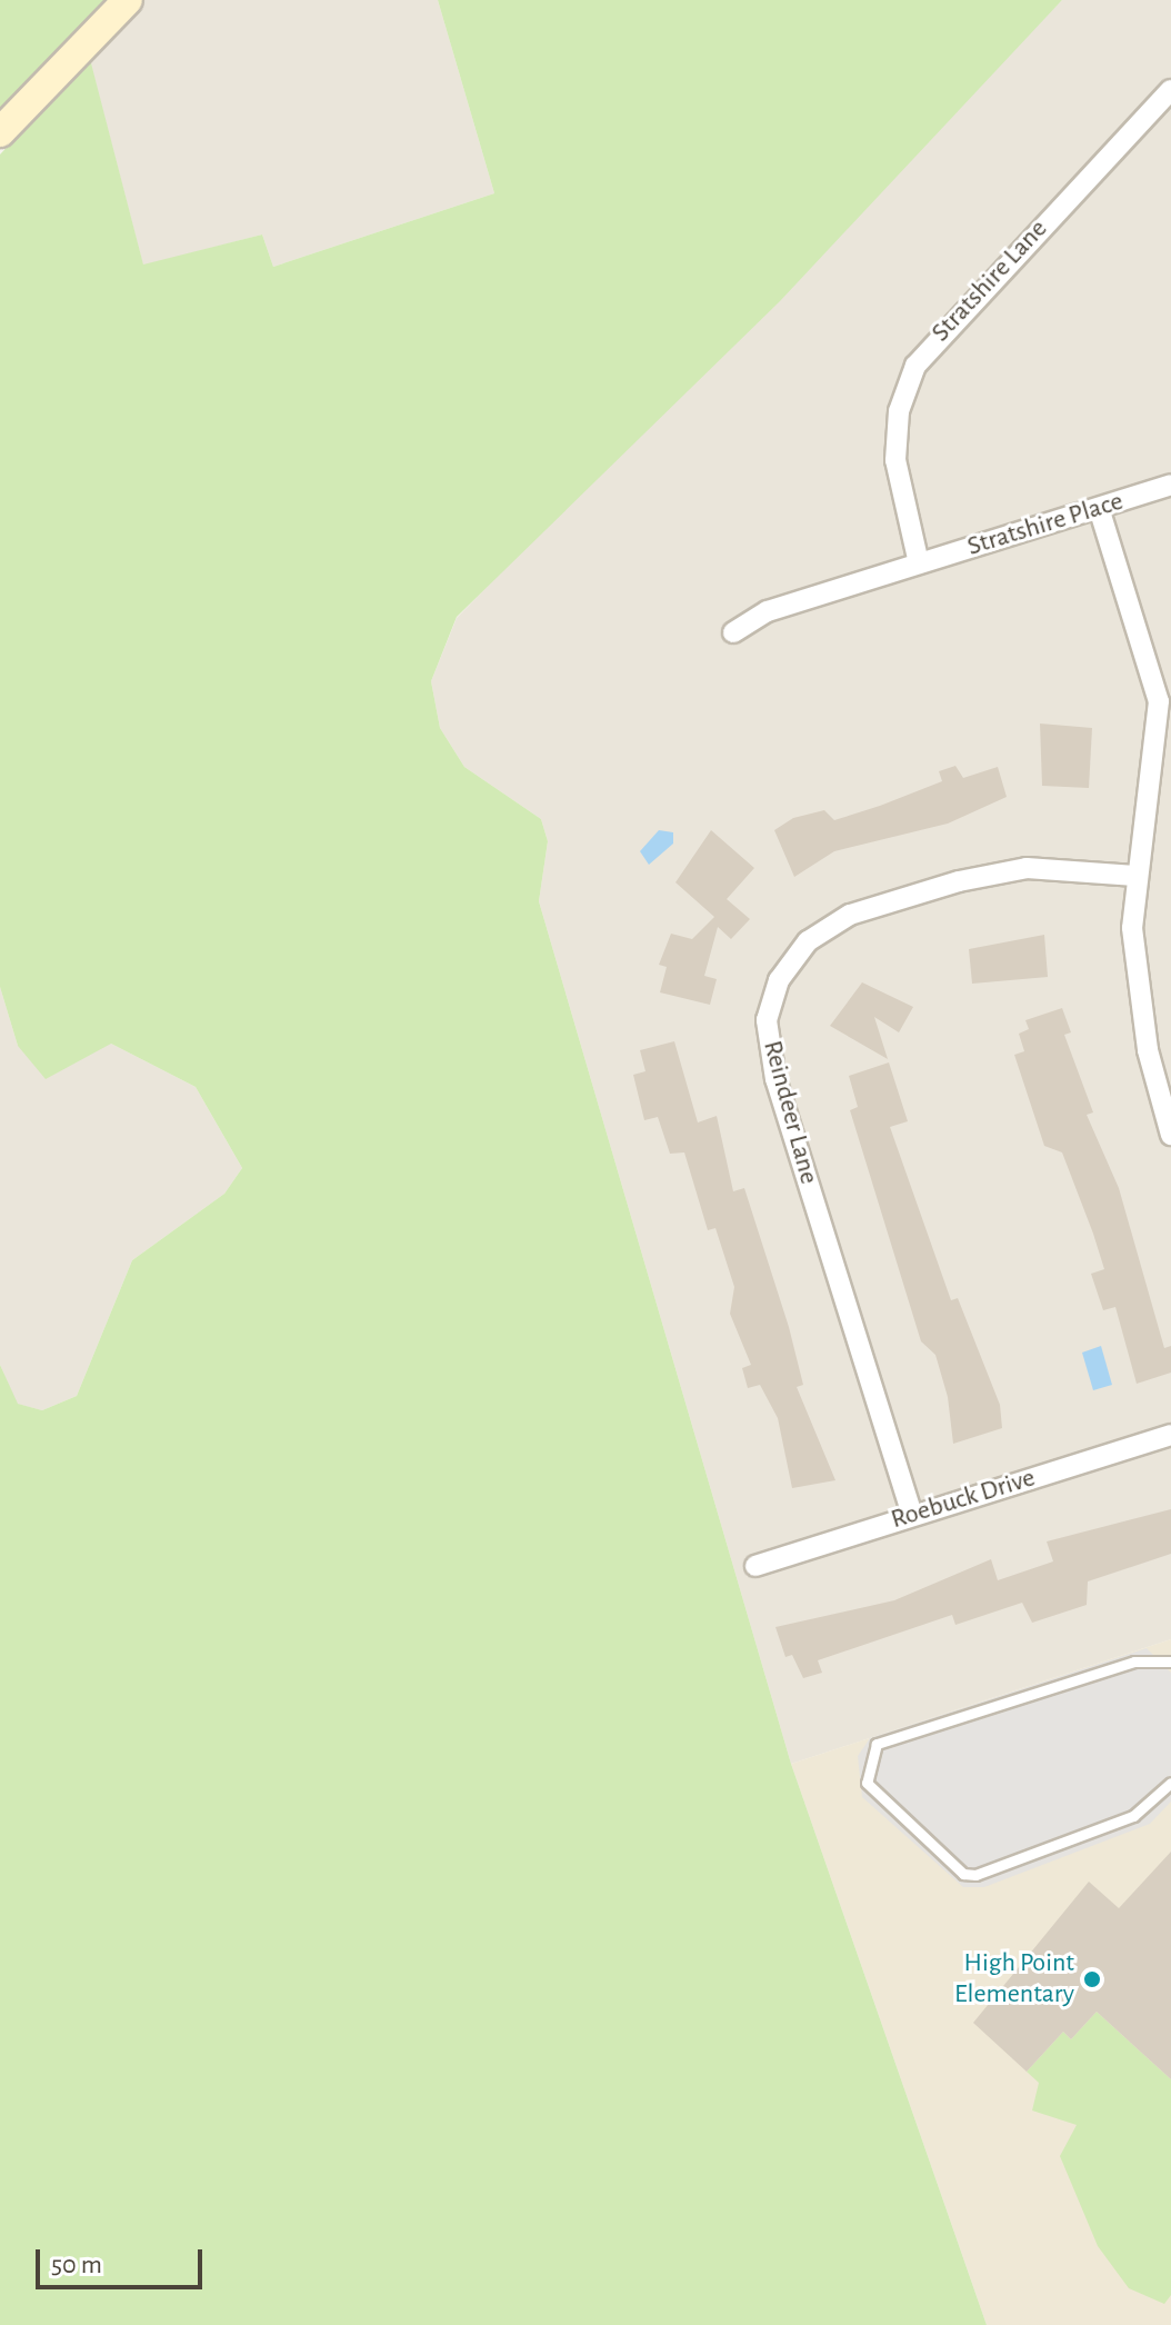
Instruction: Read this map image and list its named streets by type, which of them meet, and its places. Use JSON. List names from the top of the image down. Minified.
{"streets":{"street":["Stratshire Lane","Stratshire Place","Reindeer Lane","Roebuck Drive"]},"crossings":[["Stratshire Lane","Stratshire Place"],["Reindeer Lane","Roebuck Drive"]],"places":["High Point Elementary"],"scale_bar":"50 m"}
